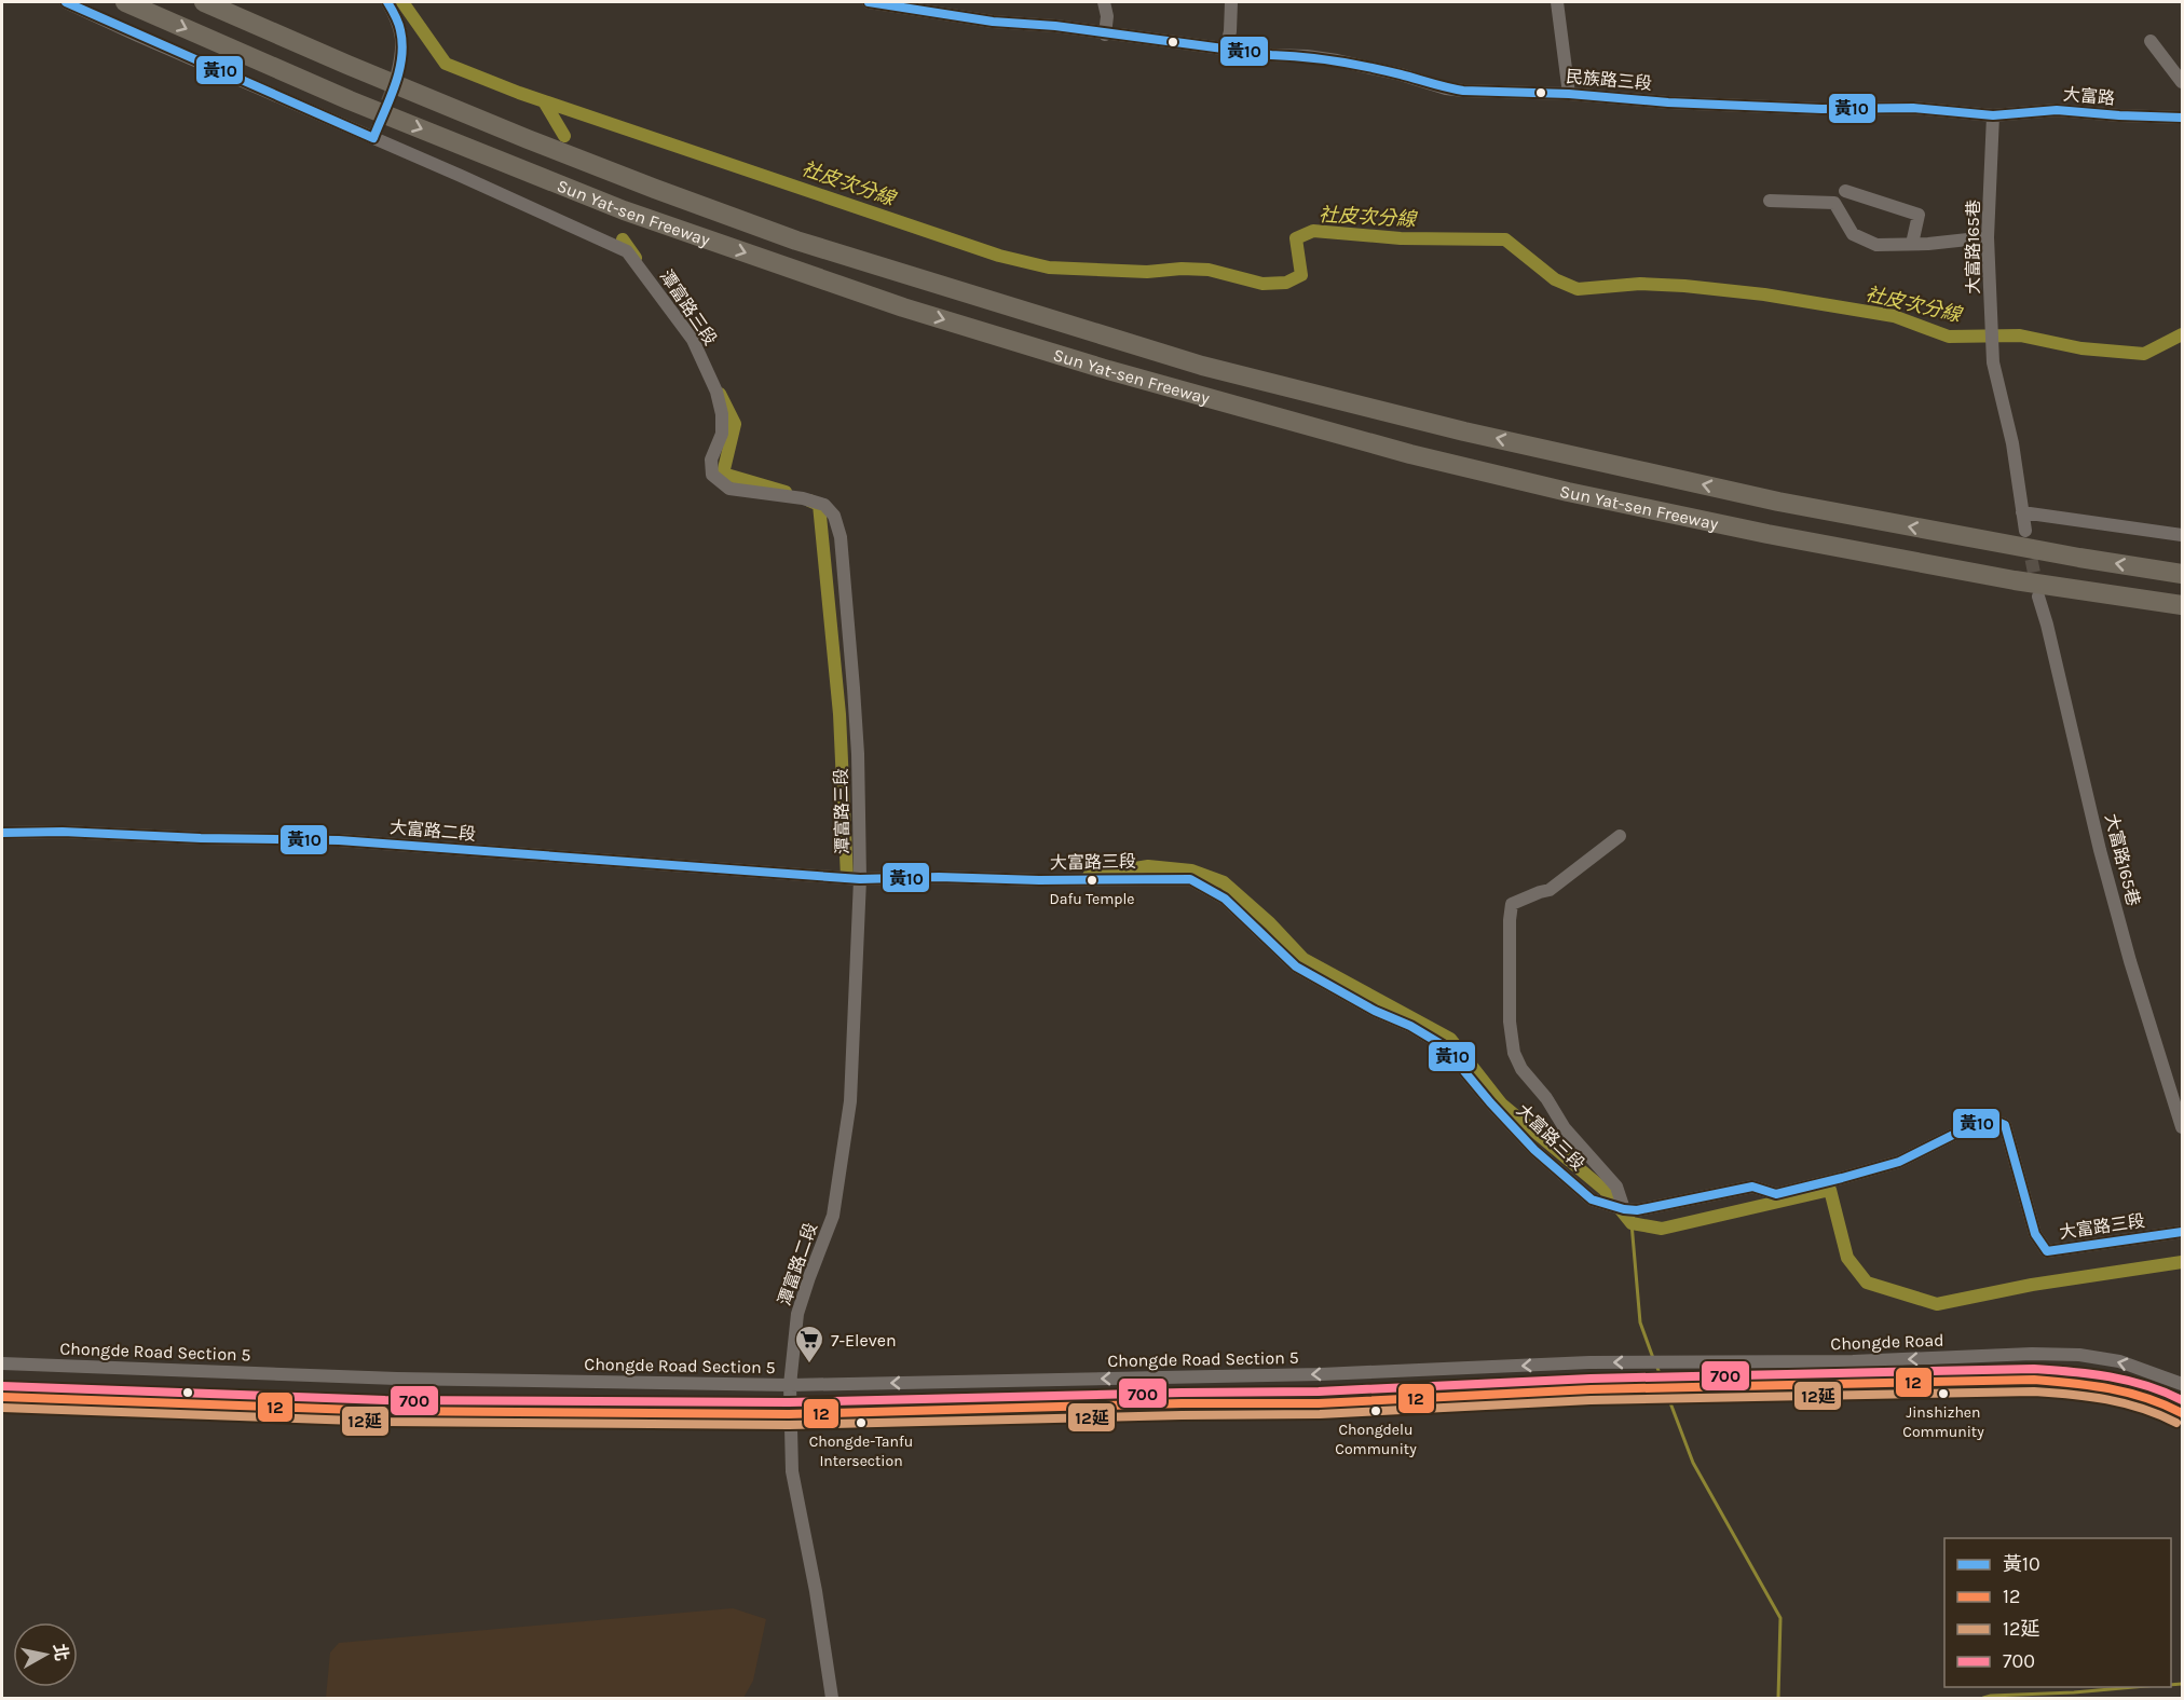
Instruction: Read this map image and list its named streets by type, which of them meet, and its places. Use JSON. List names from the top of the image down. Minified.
{"streets":{"highway":["Sun Yat-sen Freeway"],"street":["民族路三段","大富路","大富路165巷","潭富路三段","大富路二段","大富路三段","潭富路二段","Chongde Road","Chongde Road Section 5"]},"crossings":[["民族路三段","大富路"],["民族路三段","大富路165巷"],["大富路","大富路165巷"],["潭富路三段","大富路二段"],["潭富路三段","大富路三段"],["潭富路三段","潭富路二段"],["大富路二段","大富路三段"],["大富路二段","潭富路二段"],["大富路三段","潭富路二段"],["潭富路二段","Chongde Road Section 5"],["Chongde Road","Chongde Road Section 5"]],"water":["社皮次分線"],"places":{"other":["Dafu Temple","Jinshizhen Community","Chongdelu Community","Chongde-Tanfu Intersection"],"supermarket":["7-Eleven"]},"lines":["transit line 黃10","transit line 700","transit line 12","transit line 12延"],"legend":["黃10","12","12延","700"],"north":"right"}
